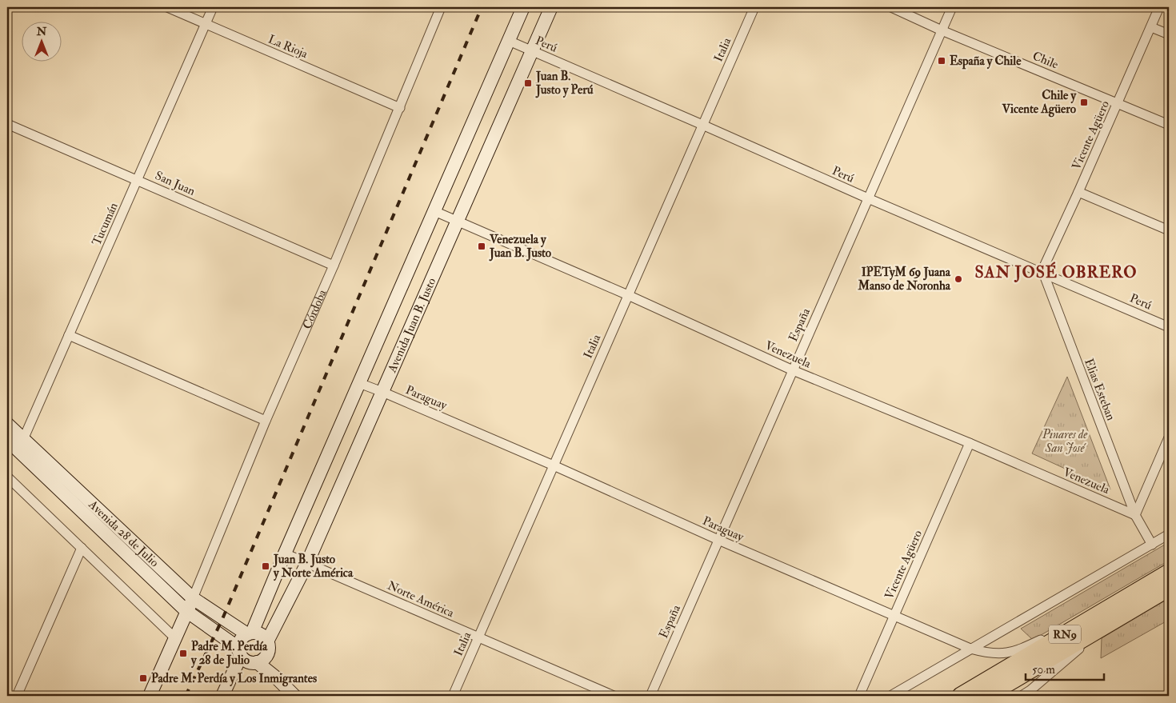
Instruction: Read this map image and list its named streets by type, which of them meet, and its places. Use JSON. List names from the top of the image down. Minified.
{"streets":{"highway":["RN9"],"main road":["Córdoba","Avenida Juan B. Justo","Avenida 28 de Julio"],"street":["Perú","La Rioja","Italia","Chile","Vicente Agüero","San Juan","Tucumán","España","Venezuela","Elias Esteban","Paraguay","Norte América"]},"crossings":[["Perú","Italia"],["Perú","Vicente Agüero"],["Perú","España"],["Perú","Avenida Juan B. Justo"],["Perú","Elias Esteban"],["La Rioja","Tucumán"],["La Rioja","Córdoba"],["Italia","Venezuela"],["Italia","Paraguay"],["Italia","Norte América"],["Chile","Vicente Agüero"],["Chile","España"],["Vicente Agüero","Venezuela"],["Vicente Agüero","Elias Esteban"],["Vicente Agüero","Paraguay"],["San Juan","Tucumán"],["San Juan","Córdoba"],["Tucumán","Avenida 28 de Julio"],["Córdoba","Avenida 28 de Julio"],["España","Venezuela"],["España","Paraguay"],["Avenida Juan B. Justo","Venezuela"],["Avenida Juan B. Justo","Paraguay"],["Avenida Juan B. Justo","Avenida 28 de Julio"],["Avenida Juan B. Justo","Norte América"],["Venezuela","Elias Esteban"],["Paraguay","RN9"]],"districts":["SAN JOSÉ OBRERO"],"parks":["Pinares de San José"],"places":{"transit":["España y Chile","Juan B. Justo y Perú","Chile y Vicente Agüero","Venezuela y Juan B. Justo","Juan B. Justo y Norte América","Padre M. Perdía y 28 de Julio","Padre M. Perdía y Los Inmigrantes"],"other":["IPETyM 69 Juana Manso de Noronha"]},"scale_bar":"50 m","north":"top"}
